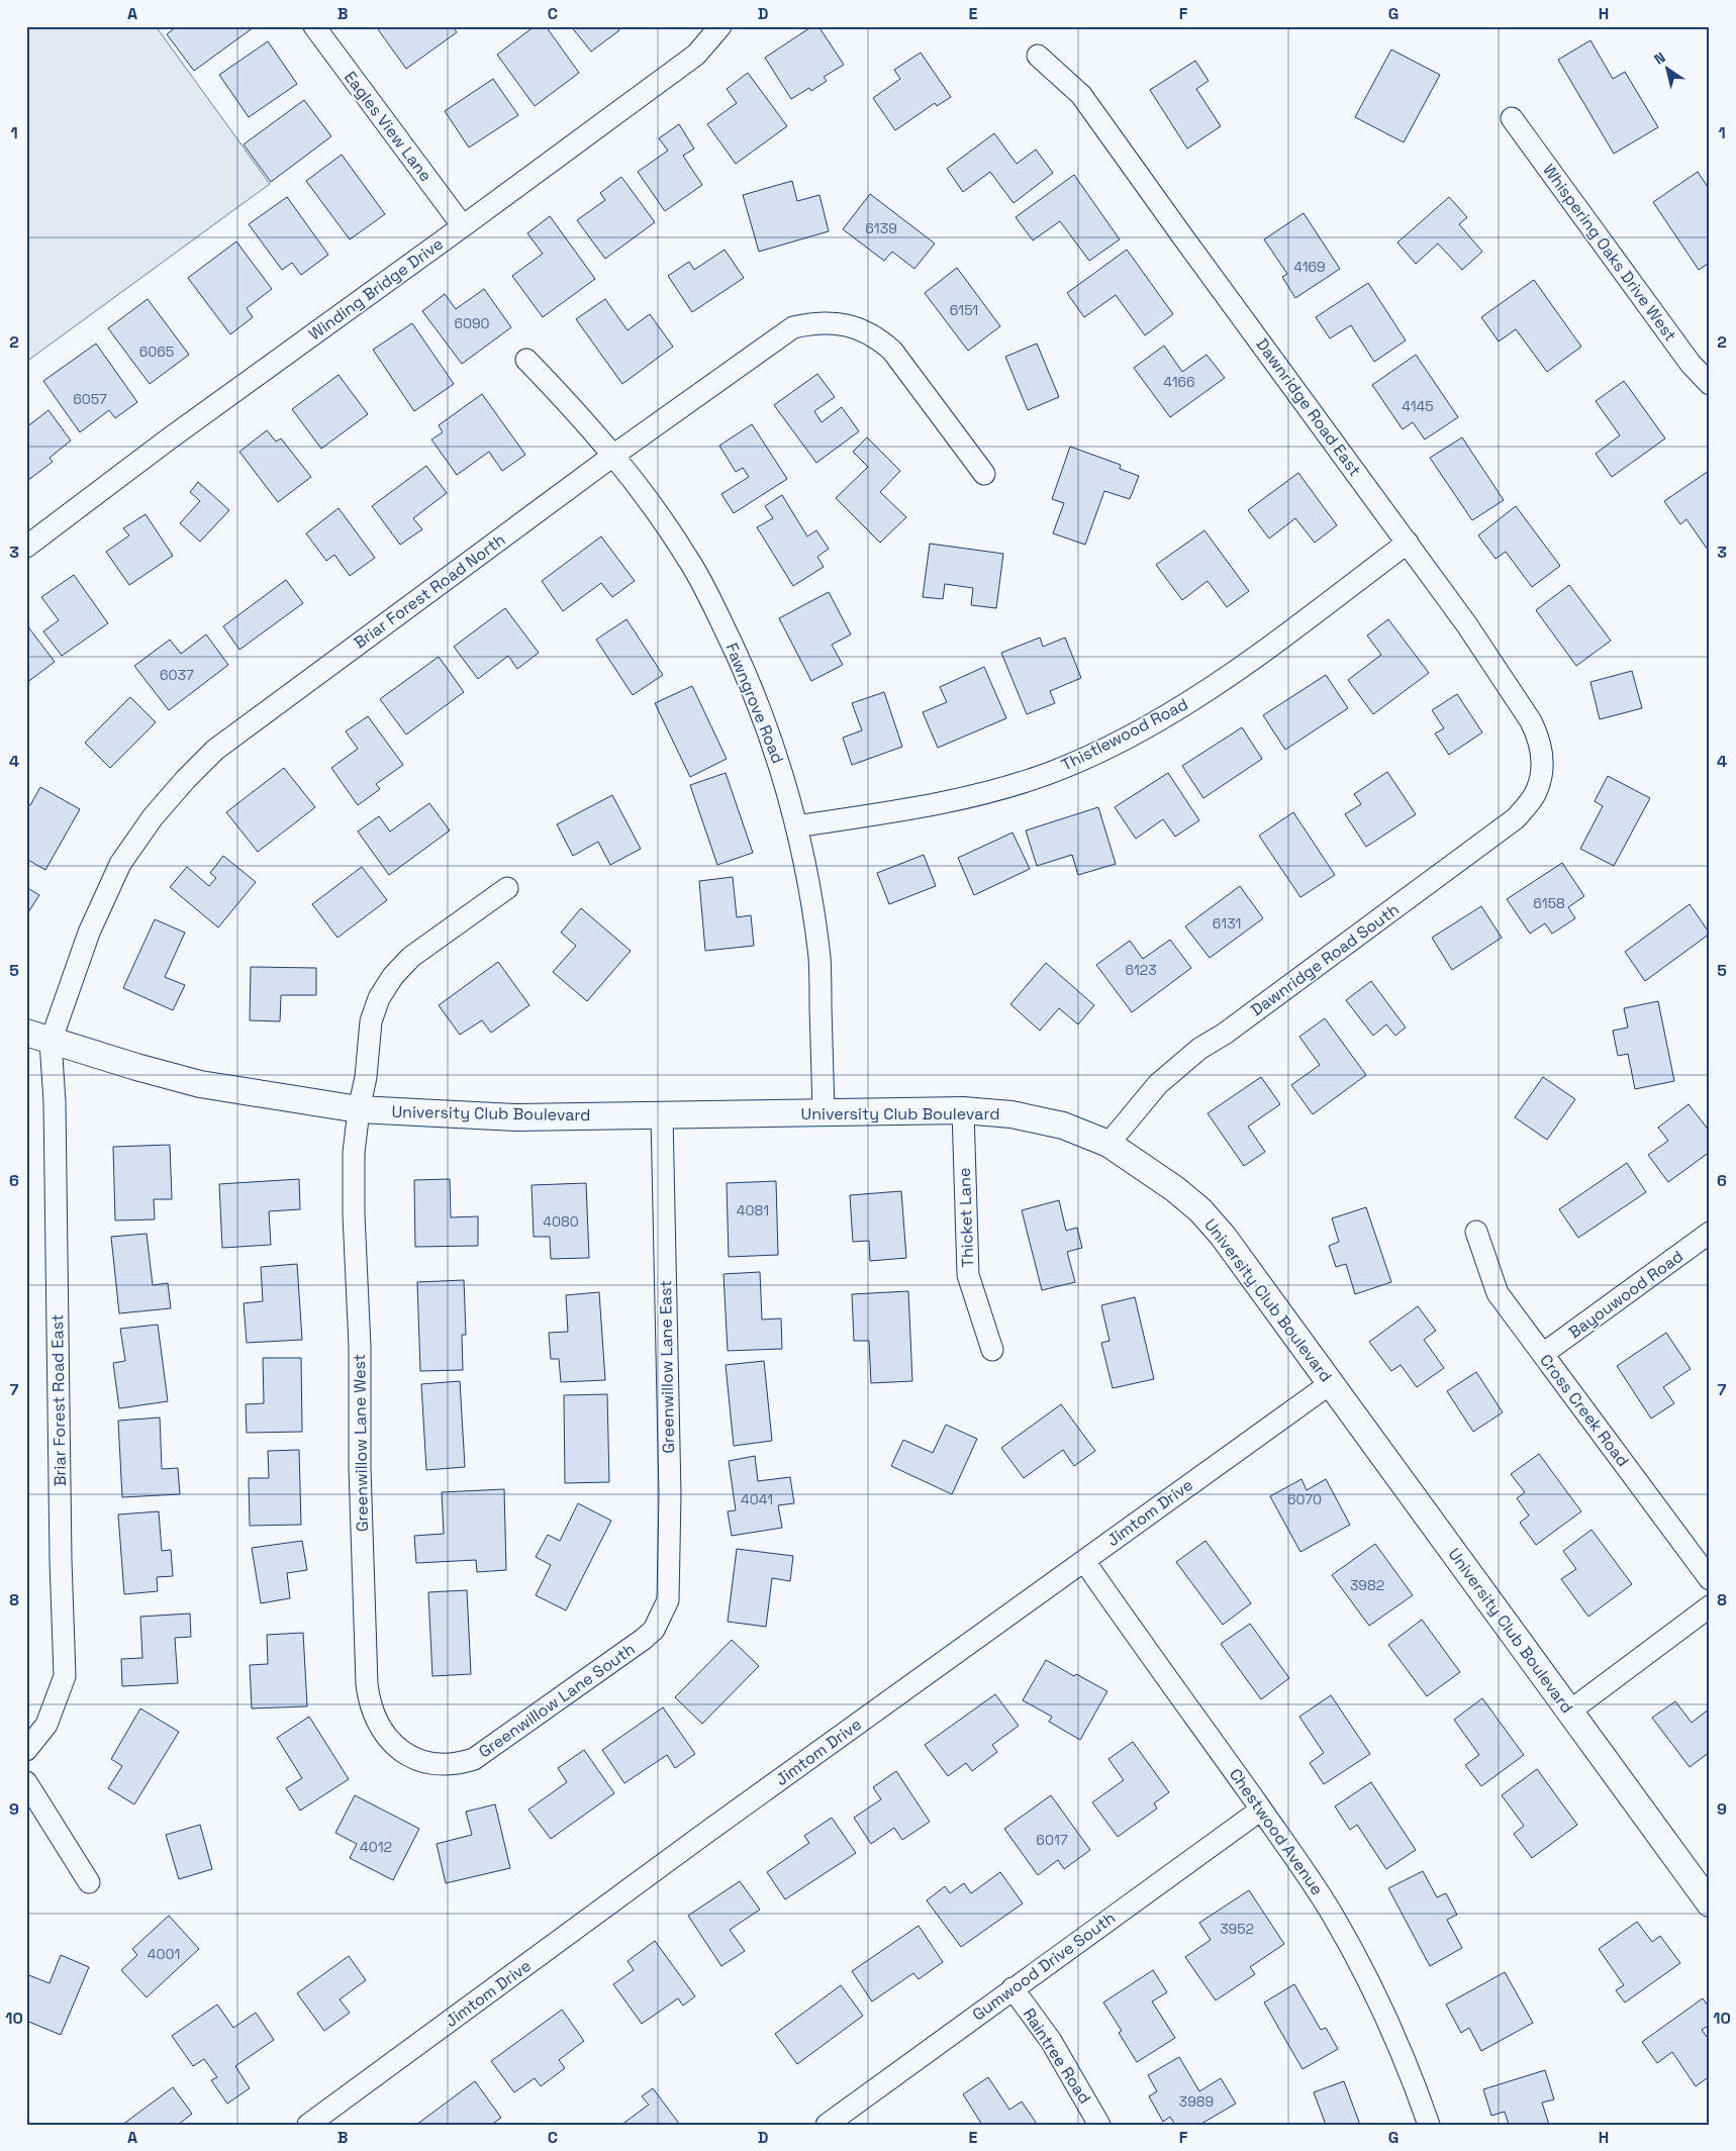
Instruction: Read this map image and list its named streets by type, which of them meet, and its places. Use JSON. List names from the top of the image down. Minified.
{"streets":{"street":["Eagles View Lane","Whispering Oaks Drive West","Winding Bridge Drive","Dawnridge Road East","Briar Forest Road North","Fawngrove Road","Thistlewood Road","Dawnridge Road South","University Club Boulevard","Thicket Lane","Bayouwood Road","Greenwillow Lane East","Briar Forest Road East","Cross Creek Road","Greenwillow Lane West","Jimtom Drive","Greenwillow Lane South","Chestwood Avenue","Gumwood Drive South","Raintree Road"]},"crossings":[["Eagles View Lane","Winding Bridge Drive"],["Dawnridge Road East","Thistlewood Road"],["Dawnridge Road East","Dawnridge Road South"],["Briar Forest Road North","Fawngrove Road"],["Briar Forest Road North","University Club Boulevard"],["Briar Forest Road North","Briar Forest Road East"],["Fawngrove Road","Thistlewood Road"],["Fawngrove Road","University Club Boulevard"],["Dawnridge Road South","University Club Boulevard"],["University Club Boulevard","Thicket Lane"],["University Club Boulevard","Greenwillow Lane East"],["University Club Boulevard","Briar Forest Road East"],["University Club Boulevard","Greenwillow Lane West"],["University Club Boulevard","Jimtom Drive"],["Bayouwood Road","Cross Creek Road"],["Greenwillow Lane East","Greenwillow Lane South"],["Greenwillow Lane West","Greenwillow Lane South"],["Jimtom Drive","Chestwood Avenue"],["Chestwood Avenue","Gumwood Drive South"],["Gumwood Drive South","Raintree Road"]],"house_numbers":["6139","4169","6151","6090","6065","4166","6057","4145","6037","6158","6131","6123","4081","4080","4041","6070","3982","6017","4012","3952","4001","3989"],"north":"top left","grid":{"columns":["A","B","C","D","E","F","G","H"],"rows":["1","2","3","4","5","6","7","8","9","10"]}}
